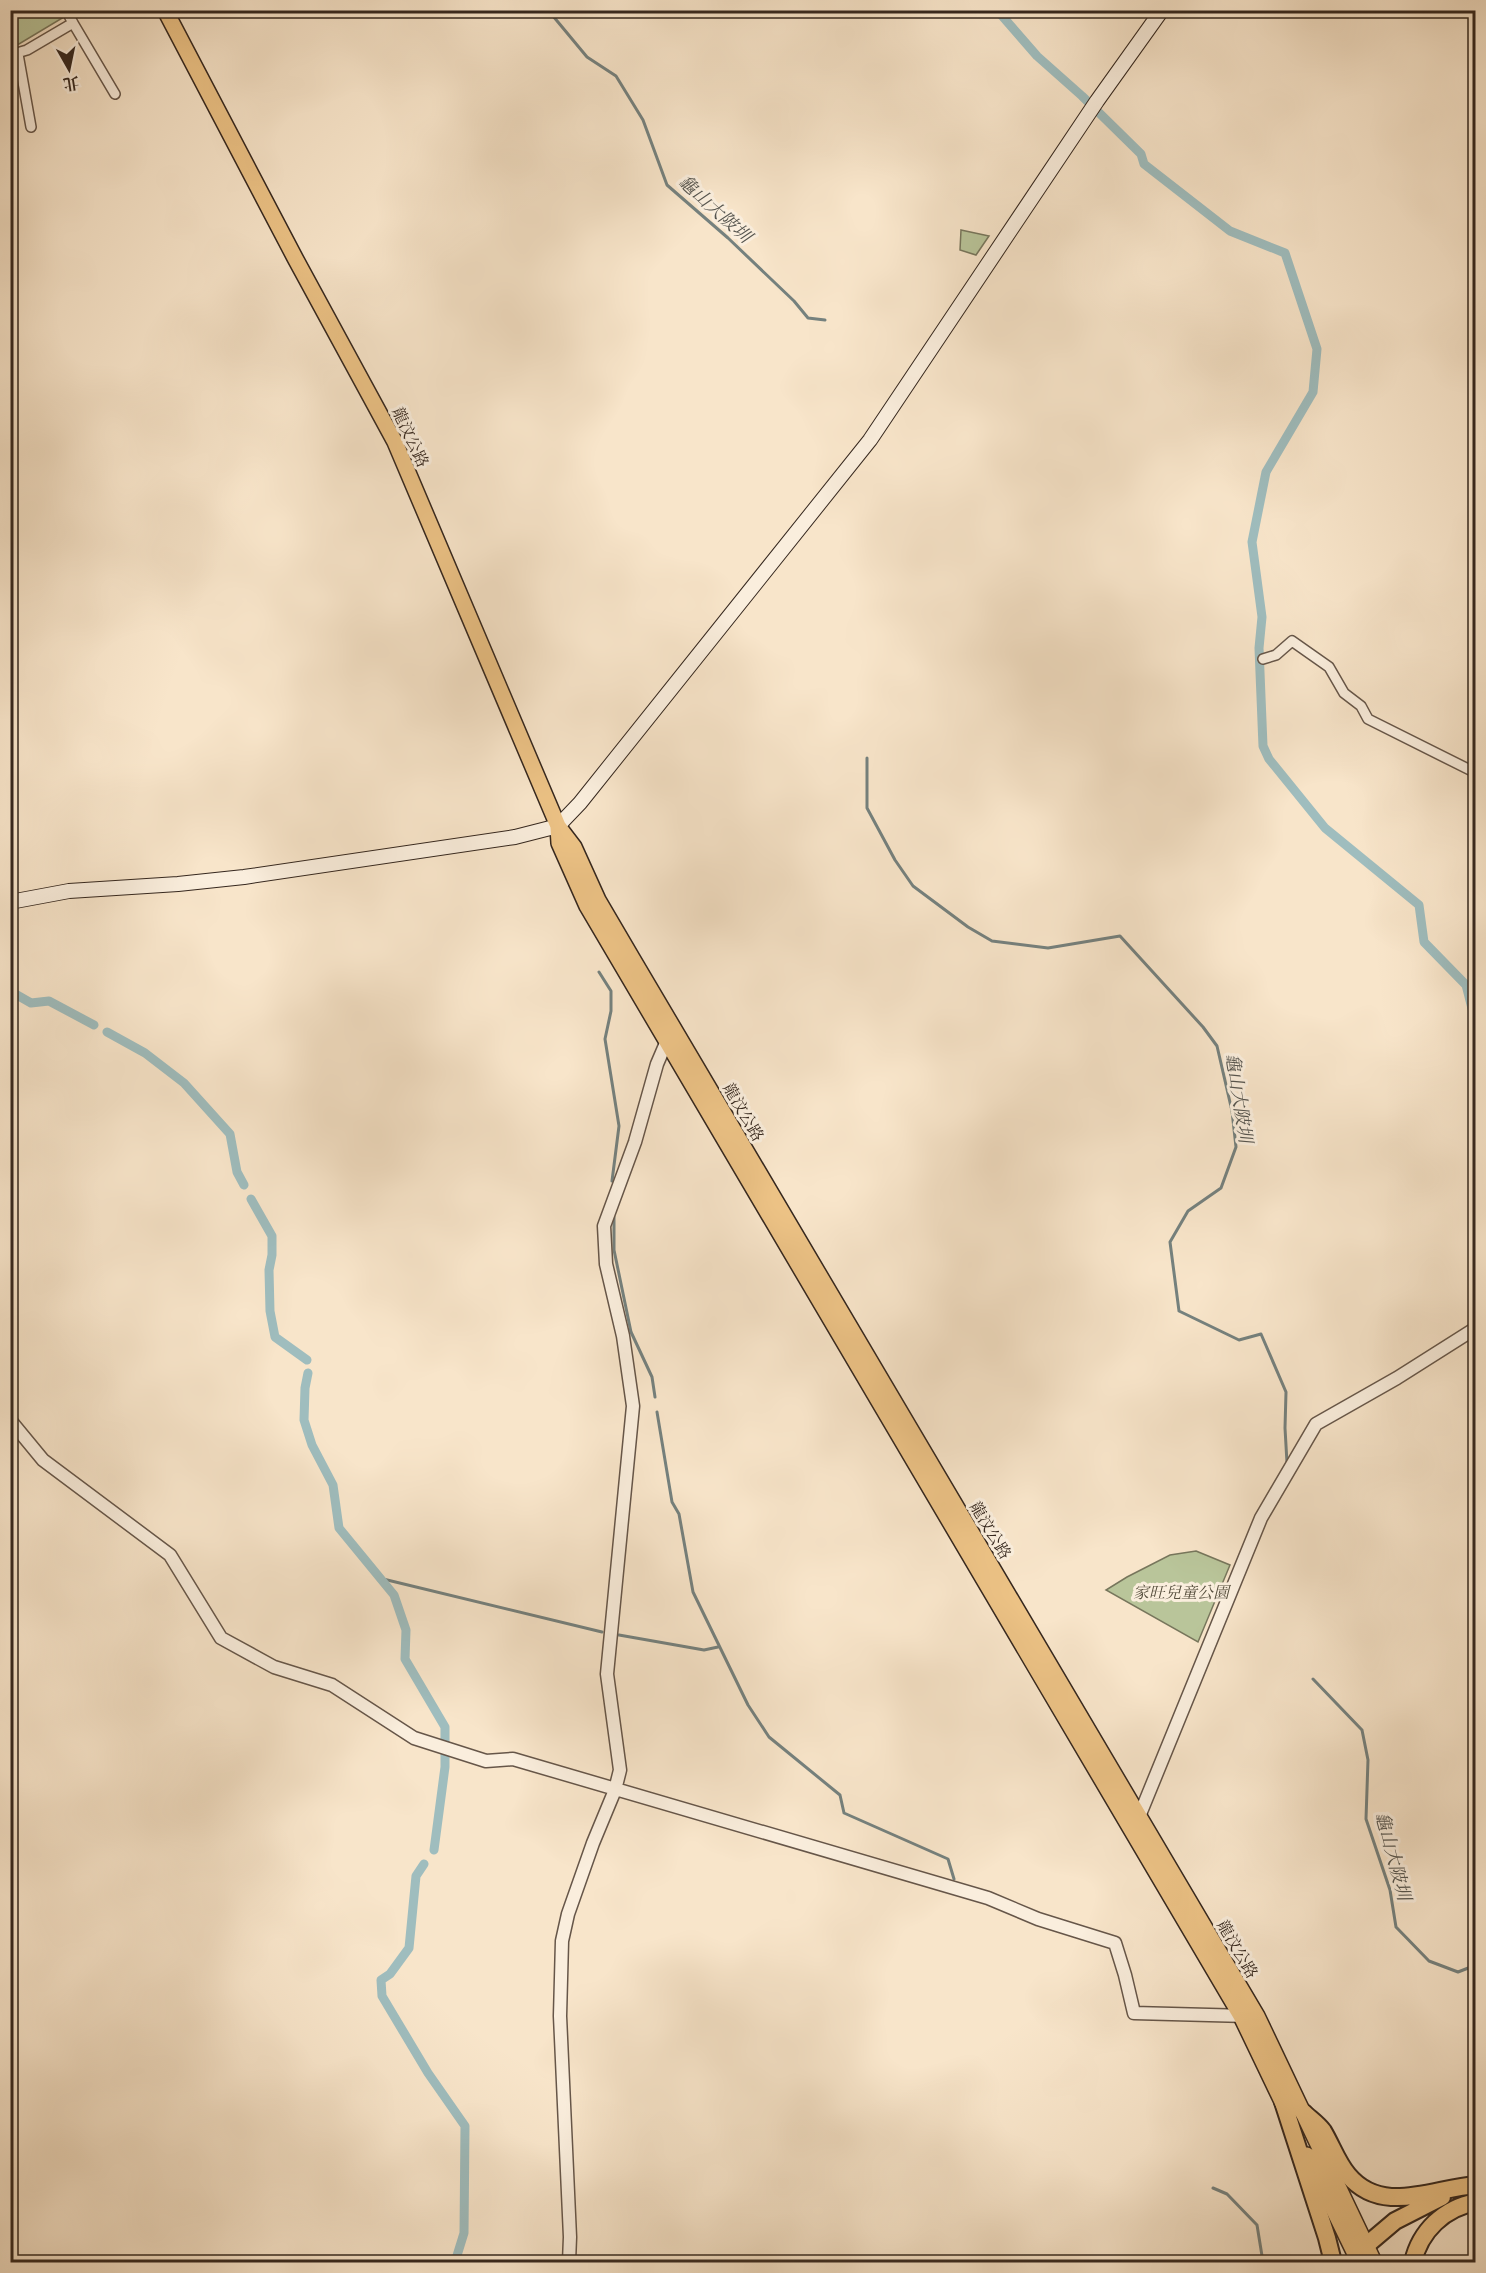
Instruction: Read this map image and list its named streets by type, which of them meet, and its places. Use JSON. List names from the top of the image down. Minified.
{"streets":{"main road":["龍汶公路"]},"water":["龜山大陂圳"],"parks":["家旺兒童公園"],"north":"bottom"}
